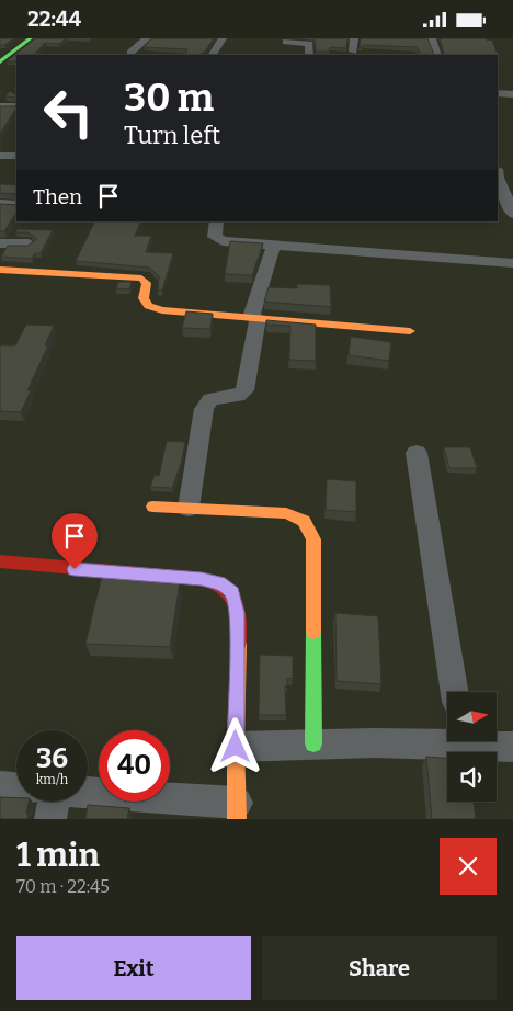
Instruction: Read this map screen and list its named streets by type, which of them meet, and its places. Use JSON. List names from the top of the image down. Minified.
{"north":"right","page":{"status":"22:44","turn":["30 m","Turn left"],"then":"Then","speed":"36 km/h","limit":"40","heading":["1 min","70 m · 22:45"],"buttons":["Exit","Share"]}}
